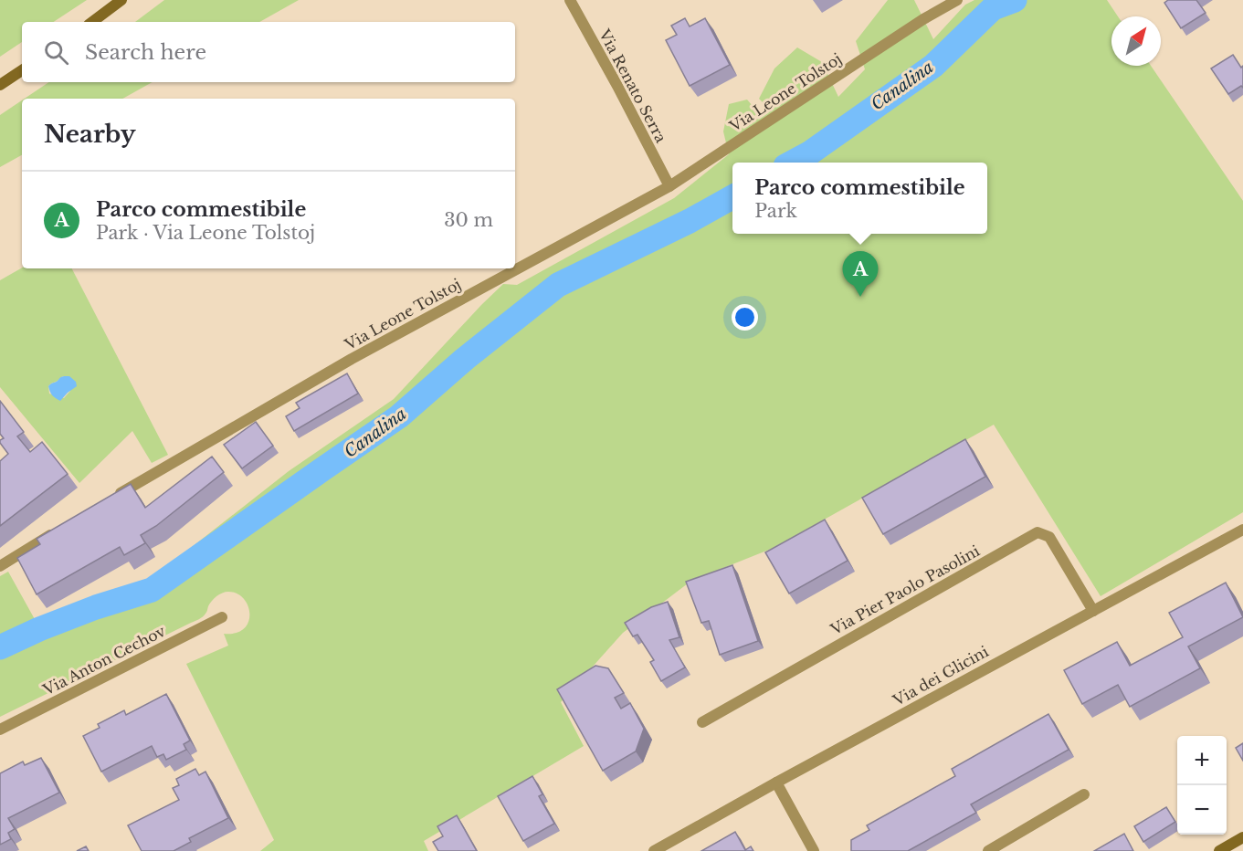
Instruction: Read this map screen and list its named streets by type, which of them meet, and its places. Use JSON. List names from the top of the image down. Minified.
{"streets":{"street":["Via Renato Serra","Via Leone Tolstoj","Via Pier Paolo Pasolini","Via Anton Cechov","Via dei Glicini"]},"crossings":[["Via Renato Serra","Via Leone Tolstoj"],["Via Pier Paolo Pasolini","Via dei Glicini"]],"water":["Canalina"],"north":"top right","page":{"search":"Search here","heading":"Nearby","popup":["Parco commestibile","Park"],"list":[{"mark":"A","name":"Parco commestibile","note":"Park · Via Leone Tolstoj","value":"30 m"}],"pins":"A","map_buttons":["+","−"]}}
